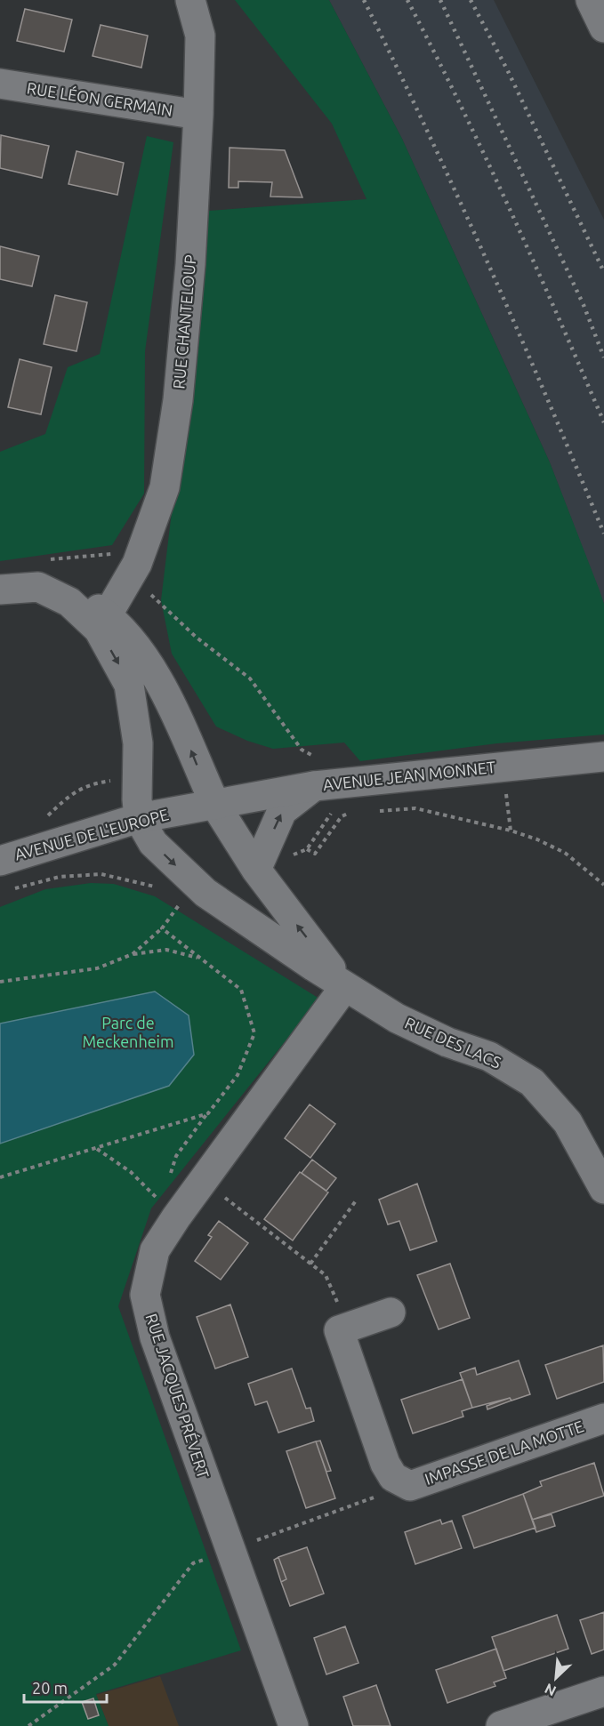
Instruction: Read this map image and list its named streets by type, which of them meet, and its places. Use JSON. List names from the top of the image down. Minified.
{"streets":{"street":["RUE LÉON GERMAIN","RUE CHANTELOUP","AVENUE JEAN MONNET","AVENUE DE L'EUROPE","RUE DES LACS","RUE JACQUES PRÉVERT","IMPASSE DE LA MOTTE"]},"crossings":[["RUE LÉON GERMAIN","RUE CHANTELOUP"],["RUE CHANTELOUP","RUE DES LACS"],["AVENUE JEAN MONNET","AVENUE DE L'EUROPE"],["AVENUE JEAN MONNET","RUE DES LACS"],["AVENUE DE L'EUROPE","RUE DES LACS"],["RUE DES LACS","RUE JACQUES PRÉVERT"]],"parks":["Parc de Meckenheim"],"scale_bar":"20 m","north":"bottom left"}
